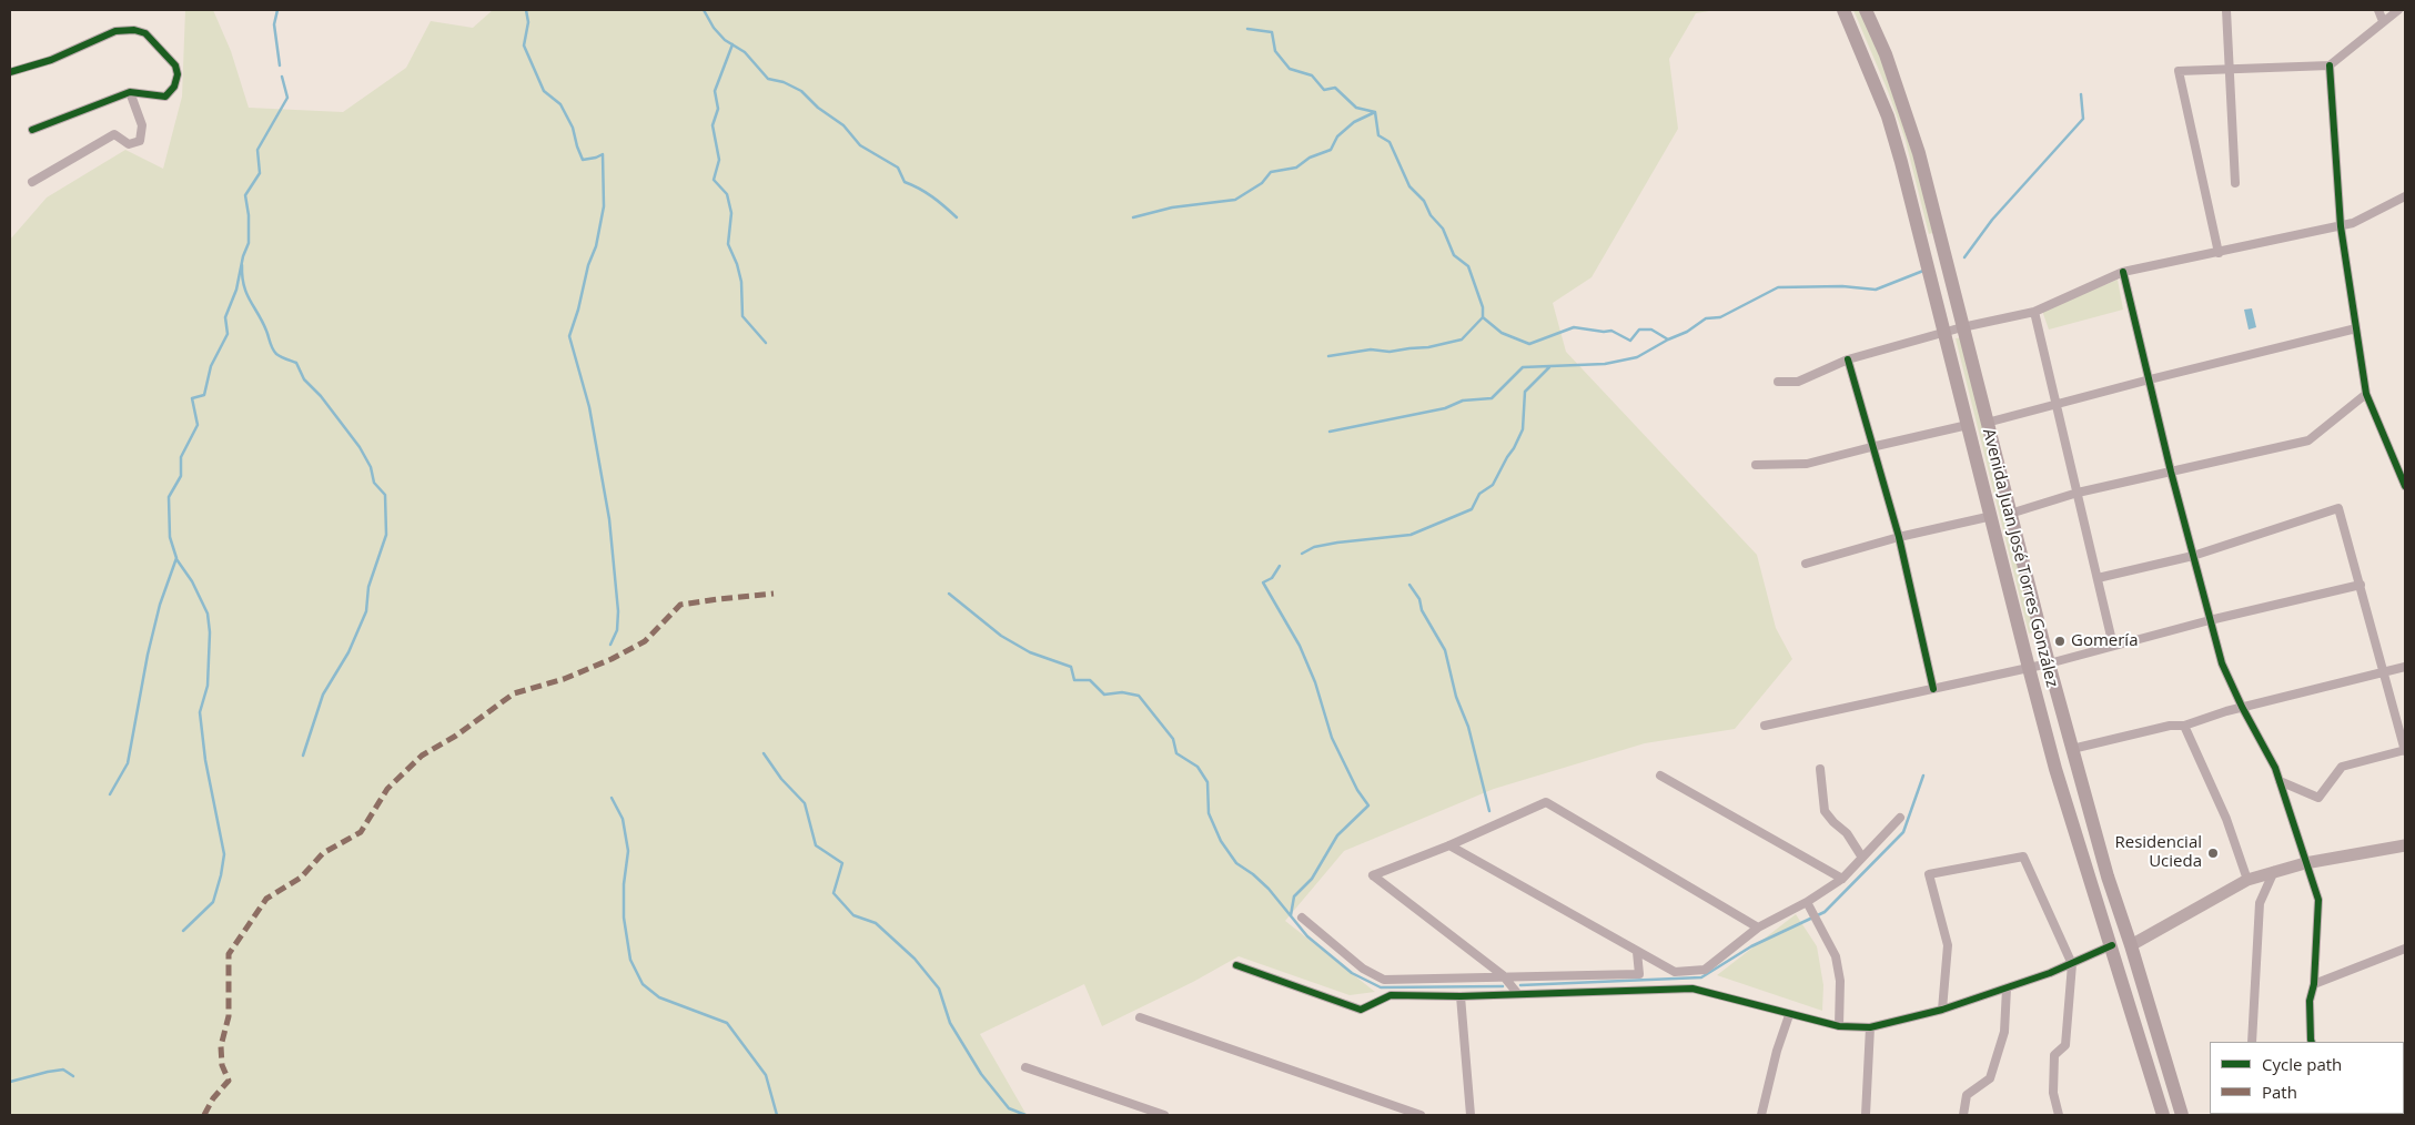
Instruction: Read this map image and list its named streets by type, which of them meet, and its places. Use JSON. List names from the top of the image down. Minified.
{"streets":{"main road":["Avenida Juan José Torres González"]},"places":["Gomería","Residencial Ucieda"],"legend":["Cycle path","Path"]}
